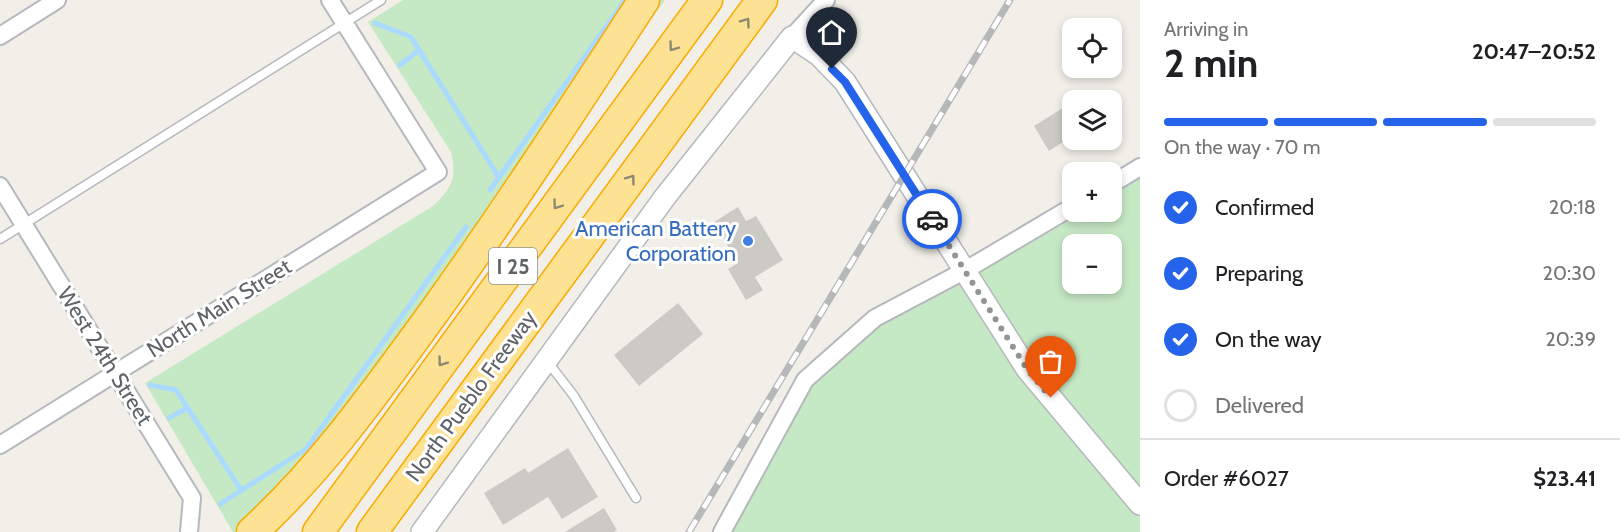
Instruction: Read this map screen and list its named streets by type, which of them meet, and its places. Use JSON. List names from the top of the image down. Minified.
{"streets":{"highway":["I 25","North Pueblo Freeway"],"street":["North Main Street","West 24th Street"]},"crossings":[["North Main Street","West 24th Street"]],"places":["American Battery Corporation"],"page":{"heading":["2 min","Arriving in","20:47–20:52"],"panel":["Order #6027","$23.41"],"map_buttons":["+","−"],"bar":"On the way · 70 m","list":[["Confirmed","20:18"],["Preparing","20:30"],["On the way","20:39"],"Delivered"]}}
